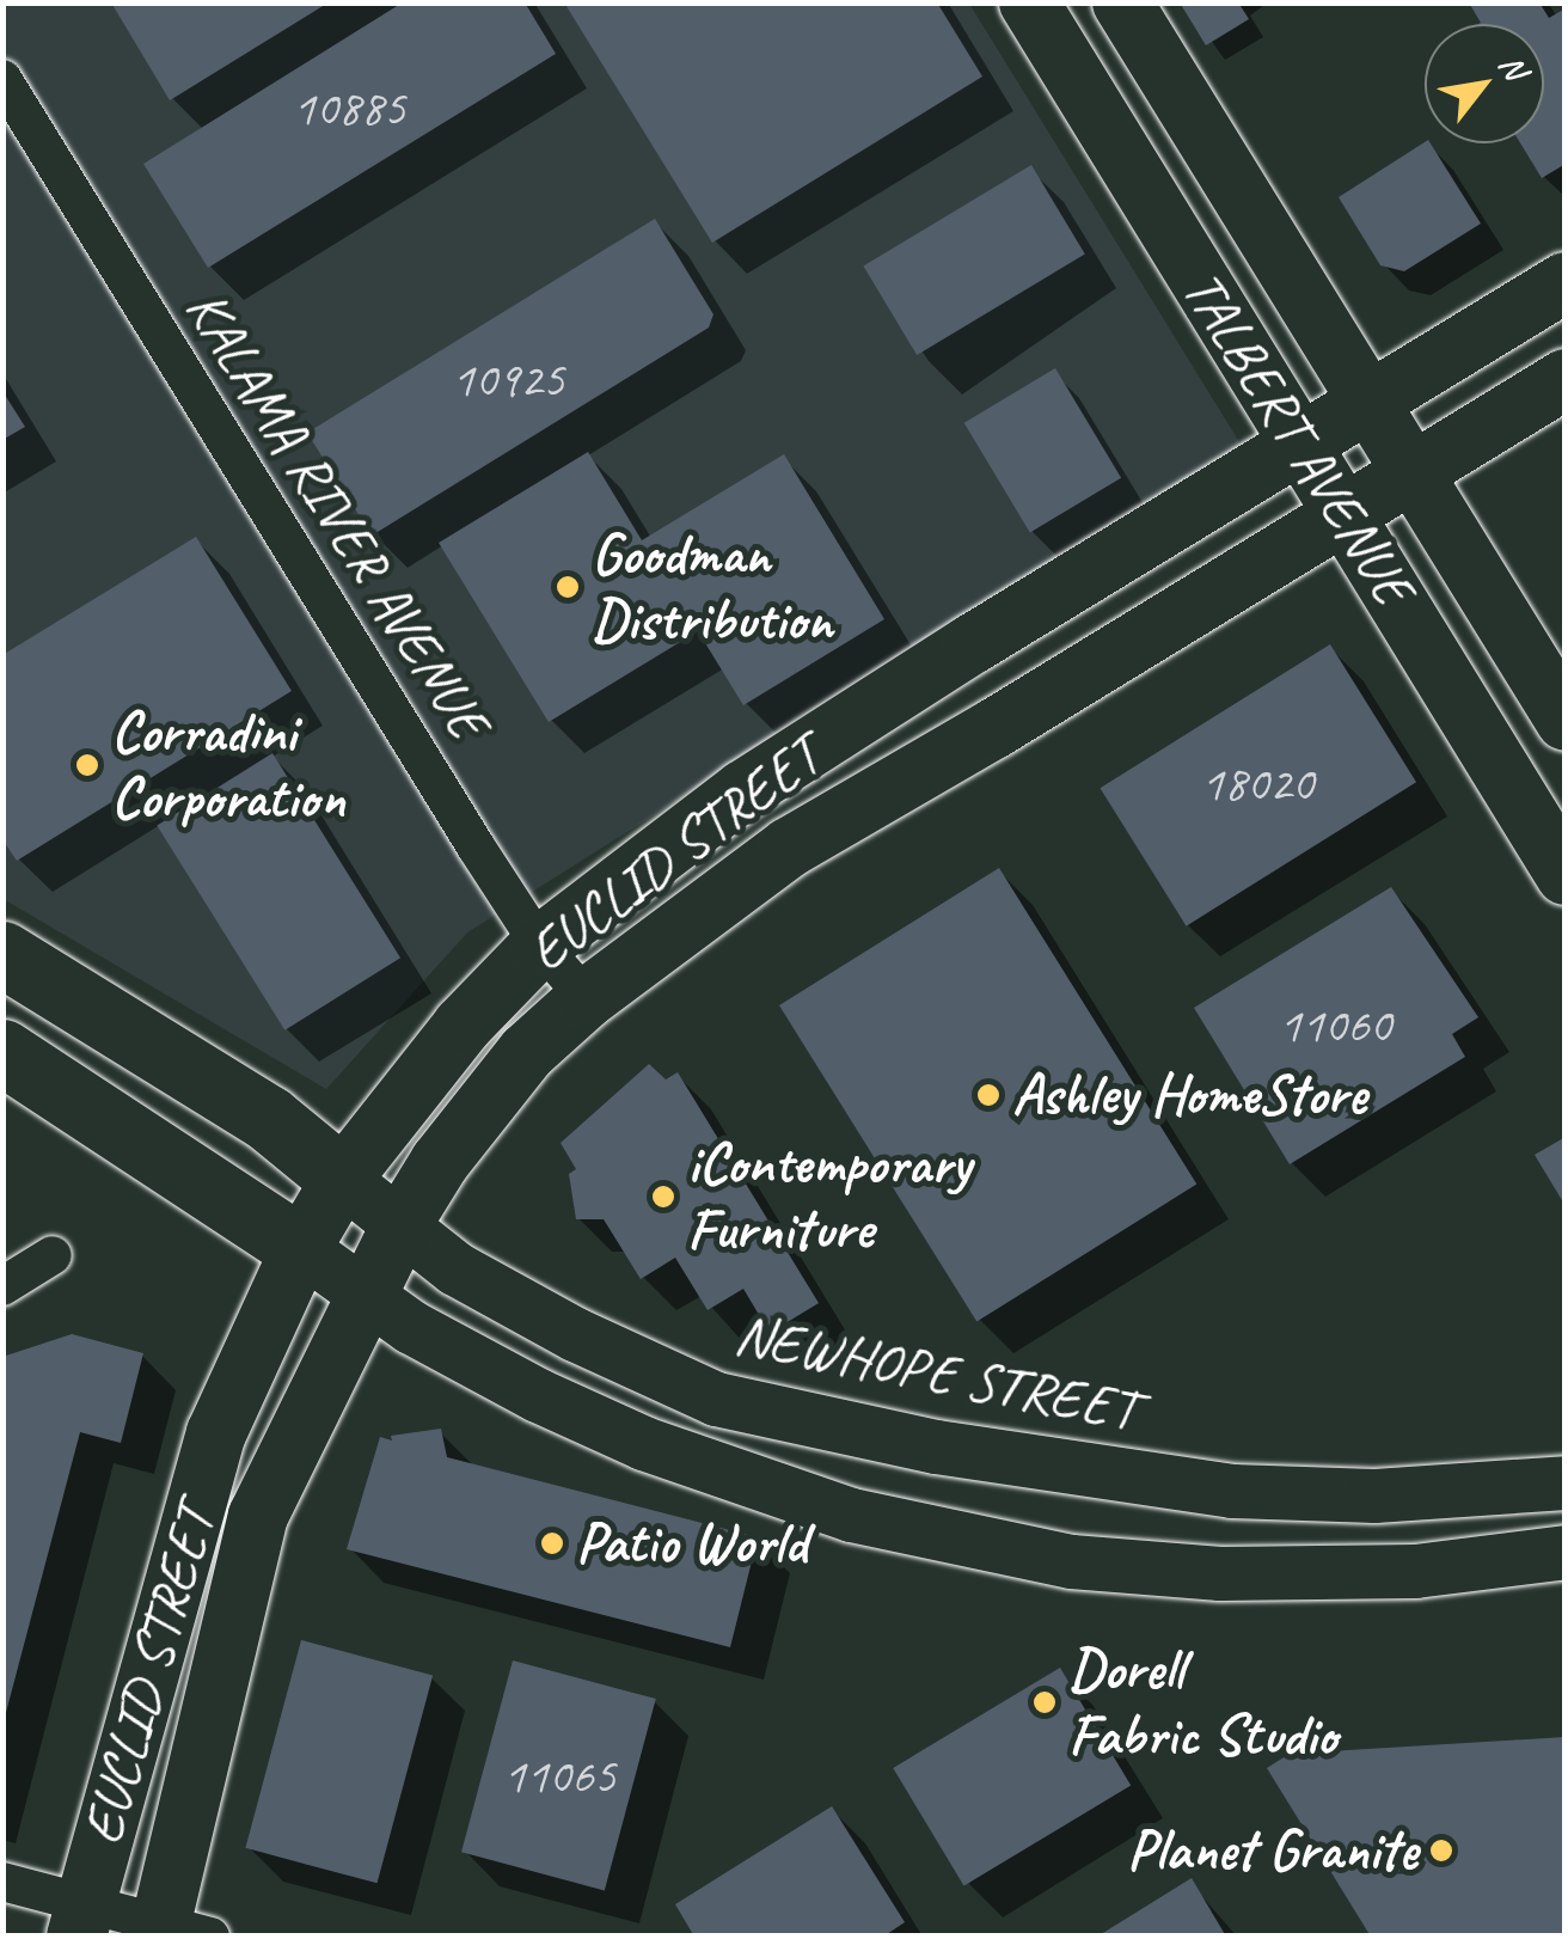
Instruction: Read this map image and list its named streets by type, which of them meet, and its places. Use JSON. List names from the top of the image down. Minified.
{"streets":{"main road":["TALBERT AVENUE","EUCLID STREET"],"street":["KALAMA RIVER AVENUE","NEWHOPE STREET"]},"crossings":[["TALBERT AVENUE","EUCLID STREET"],["KALAMA RIVER AVENUE","EUCLID STREET"],["EUCLID STREET","NEWHOPE STREET"]],"places":["Goodman Distribution","Corradini Corporation","Ashley HomeStore","iContemporary Furniture","Patio World","Dorell Fabric Studio","Planet Granite"],"house_numbers":["10885","10925","18020","11060","11065"],"north":"top right"}
